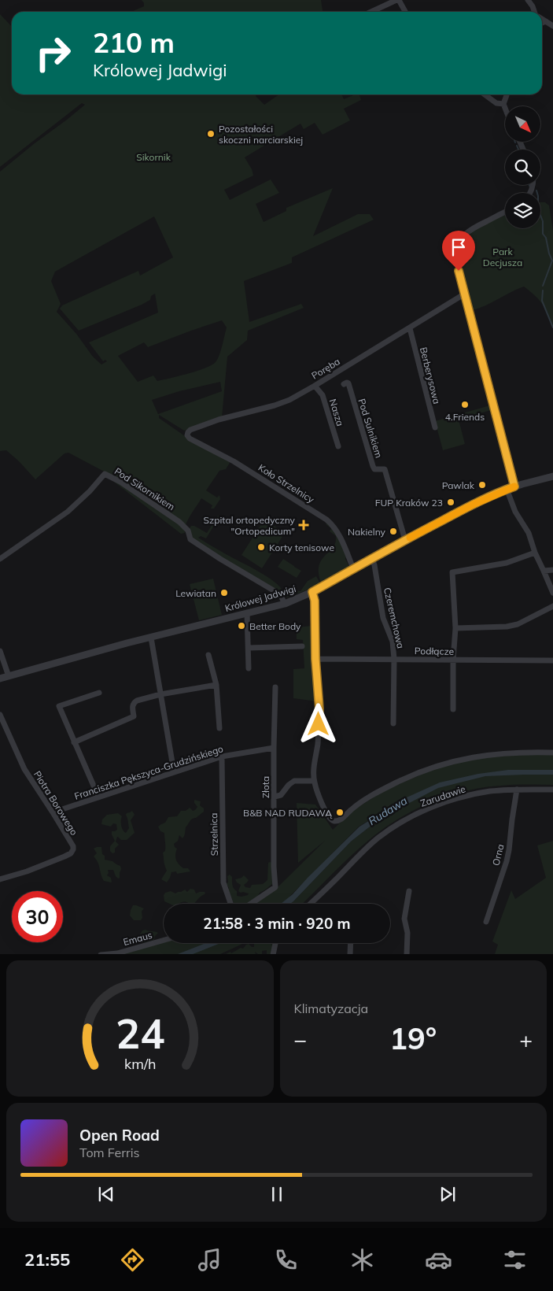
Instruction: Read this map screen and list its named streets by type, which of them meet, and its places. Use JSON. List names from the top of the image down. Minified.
{"streets":{"street":["Poręba","Berberysowa","Nasza","Pod Sulnikiem","Koło Strzelnicy","Pod Sikornikiem","Królowej Jadwigi","Czeremchowa","Podłącze","Franciszka Pększyca-Grudzińskiego","Złota","Zarudawie","Piotra Borowego","Strzelnica","Orna","Emaus"]},"crossings":[["Poręba","Berberysowa"],["Poręba","Nasza"],["Poręba","Koło Strzelnicy"],["Pod Sulnikiem","Królowej Jadwigi"],["Koło Strzelnicy","Królowej Jadwigi"],["Pod Sikornikiem","Królowej Jadwigi"],["Królowej Jadwigi","Czeremchowa"],["Czeremchowa","Podłącze"],["Franciszka Pększyca-Grudzińskiego","Złota"],["Franciszka Pększyca-Grudzińskiego","Piotra Borowego"],["Franciszka Pększyca-Grudzińskiego","Strzelnica"],["Zarudawie","Orna"]],"water":["Rudawa"],"parks":["Sikornik","Park Decjusza"],"places":{"other":["Pozostałości skoczni narciarskiej","4.Friends","Pawlak","FUP Kraków 23","Nakielny","Korty tenisowe","Lewiatan","Better Body","B&B NAD RUDAWĄ"],"health":["Szpital ortopedyczny \"Ortopedicum\""]},"north":"bottom right","page":{"turn":["210 m","Królowej Jadwigi"],"limit":"30","trip":"21:58 · 3 min · 920 m","tile":"Klimatyzacja","heat":["−","19°","+"],"song":["Open Road","Tom Ferris"],"tabs":"21:55","gauge":["24","km/h"]}}
